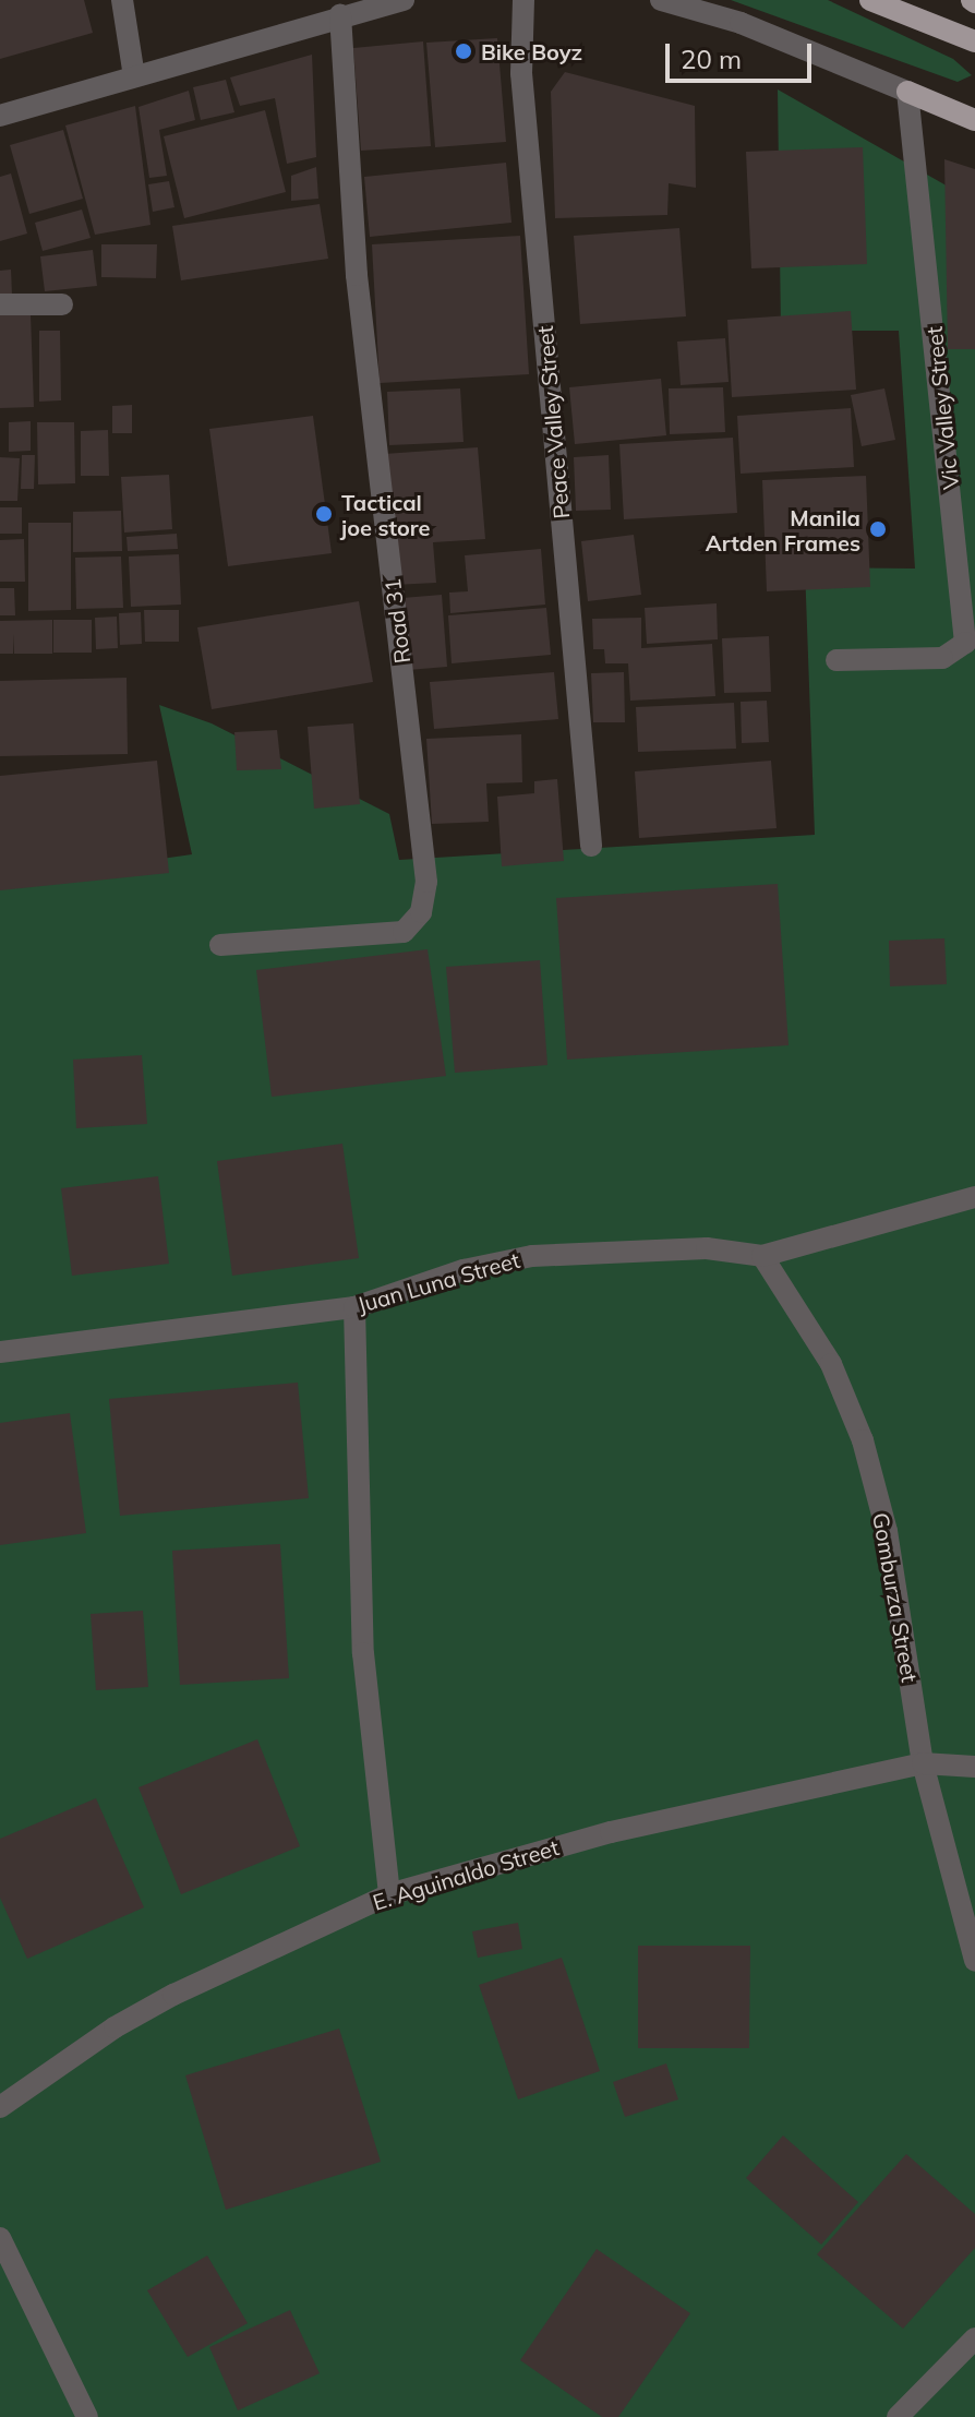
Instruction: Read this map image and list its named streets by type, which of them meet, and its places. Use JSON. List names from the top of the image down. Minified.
{"streets":{"street":["Vic Valley Street","Peace Valley Street","Road 31","Juan Luna Street","Gomburza Street","E. Aguinaldo Street"]},"crossings":[["Juan Luna Street","Gomburza Street"],["Gomburza Street","E. Aguinaldo Street"]],"places":["Bike Boyz","Tactical joe store","Manila Artden Frames"],"scale_bar":"20 m"}
